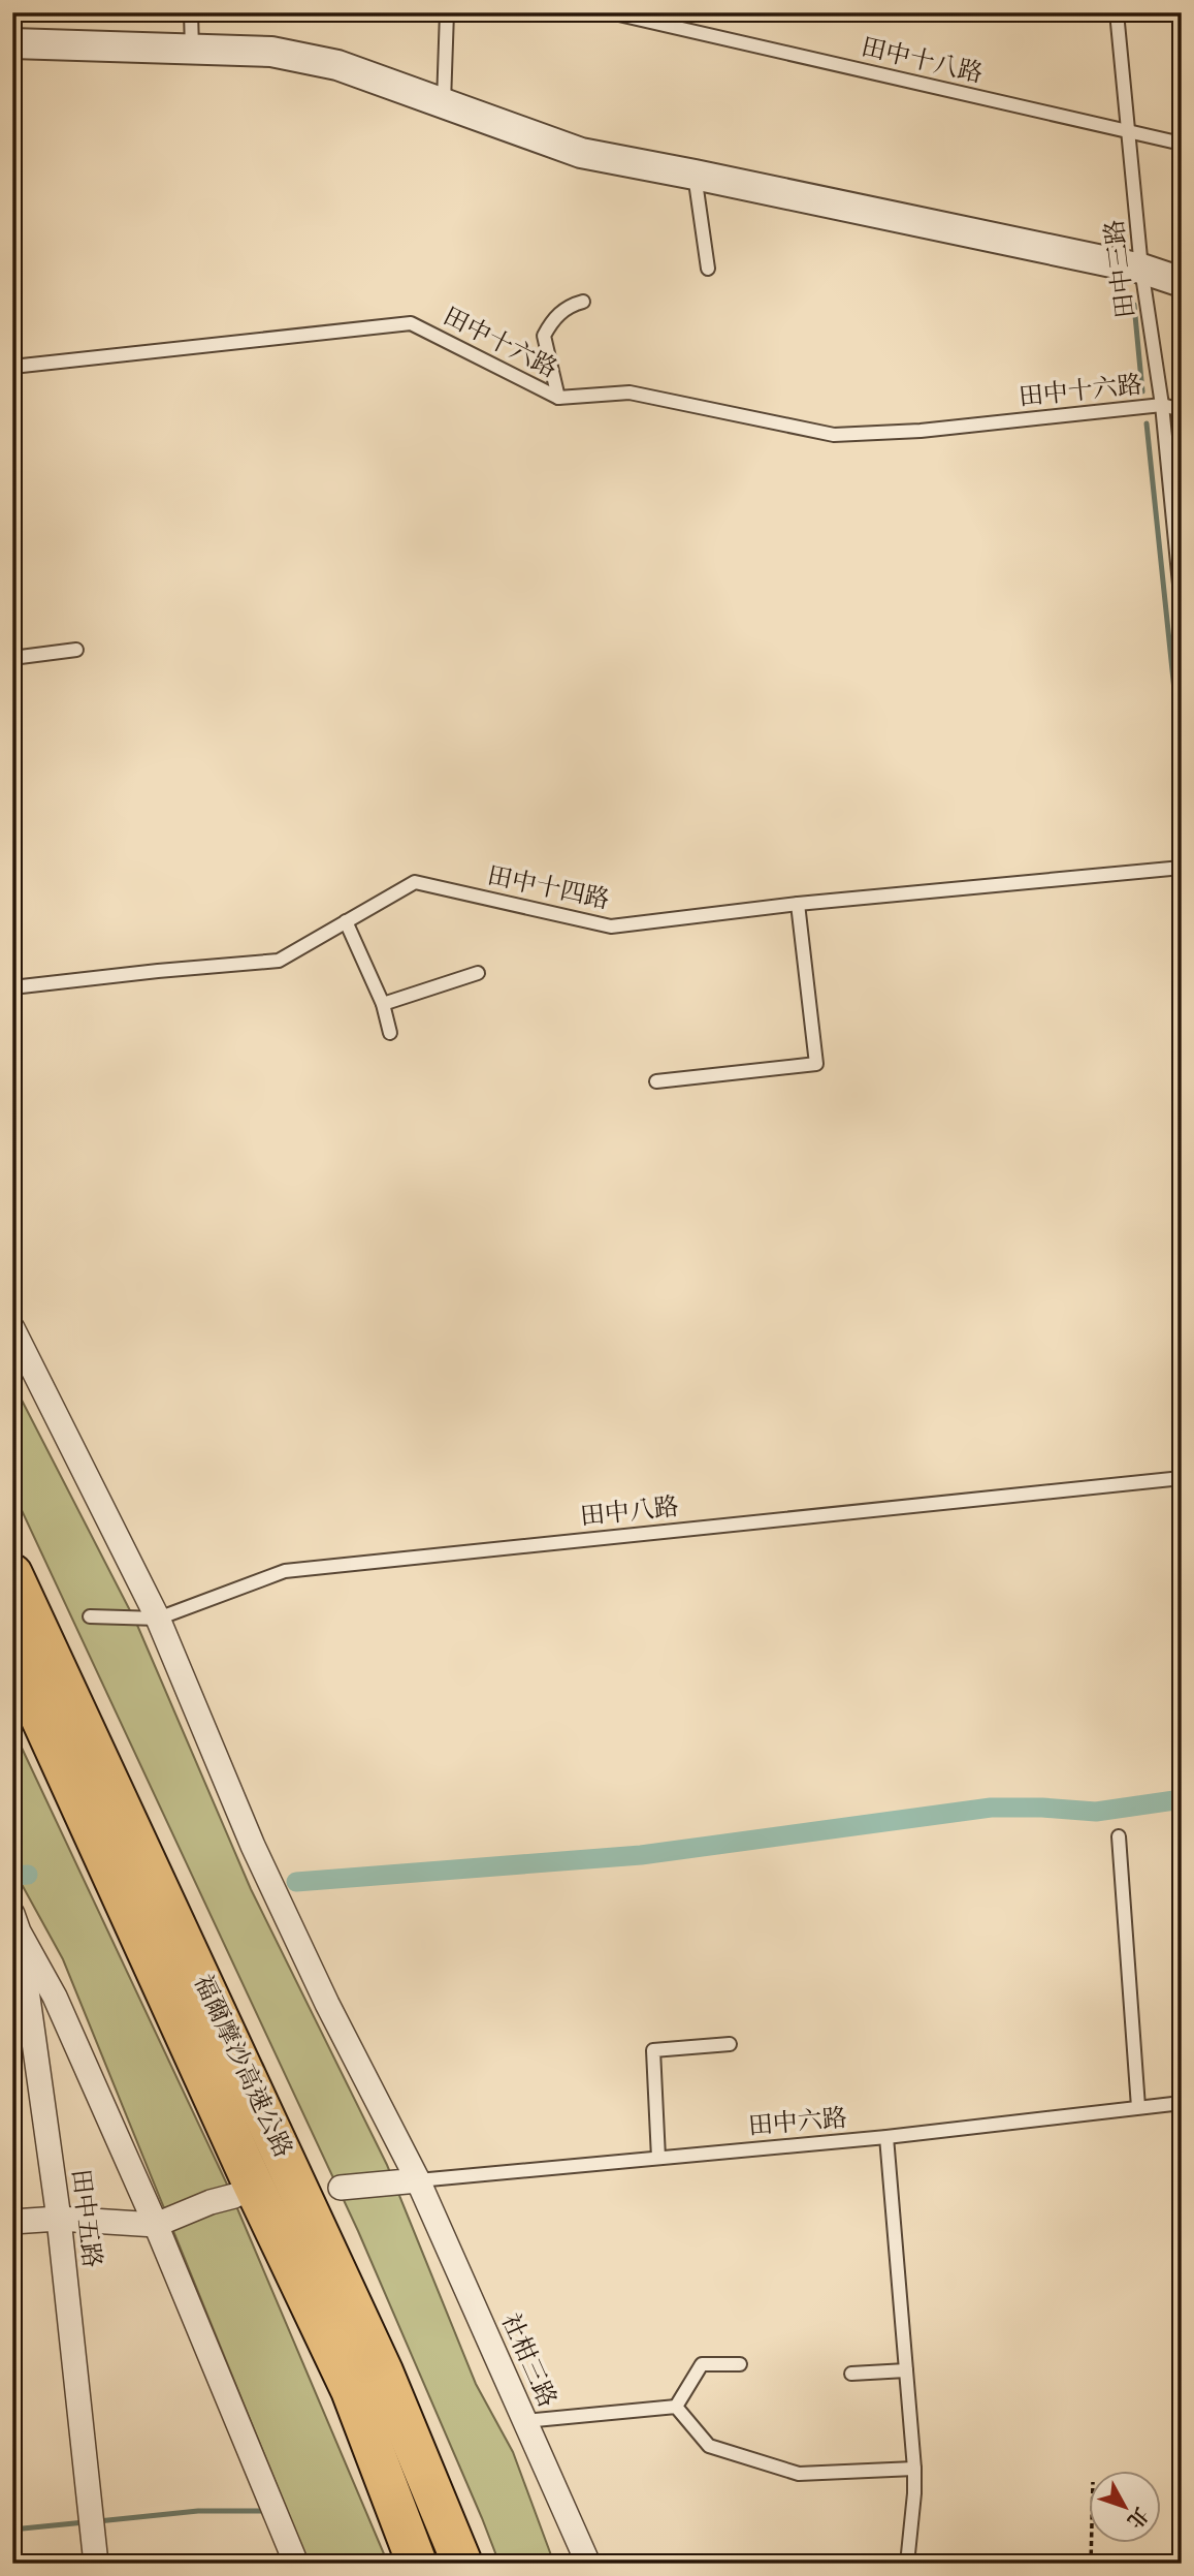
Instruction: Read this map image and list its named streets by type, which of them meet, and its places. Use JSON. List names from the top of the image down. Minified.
{"streets":{"highway":["福爾摩沙高速公路"],"street":["田中五路","社柑三路"],"lane":["田中十八路","田中三路","田中十六路","田中十四路","田中八路","田中六路"]},"crossings":[["田中十八路","田中三路"],["田中三路","田中十六路"],["田中八路","社柑三路"],["田中六路","社柑三路"]],"north":"bottom right"}
